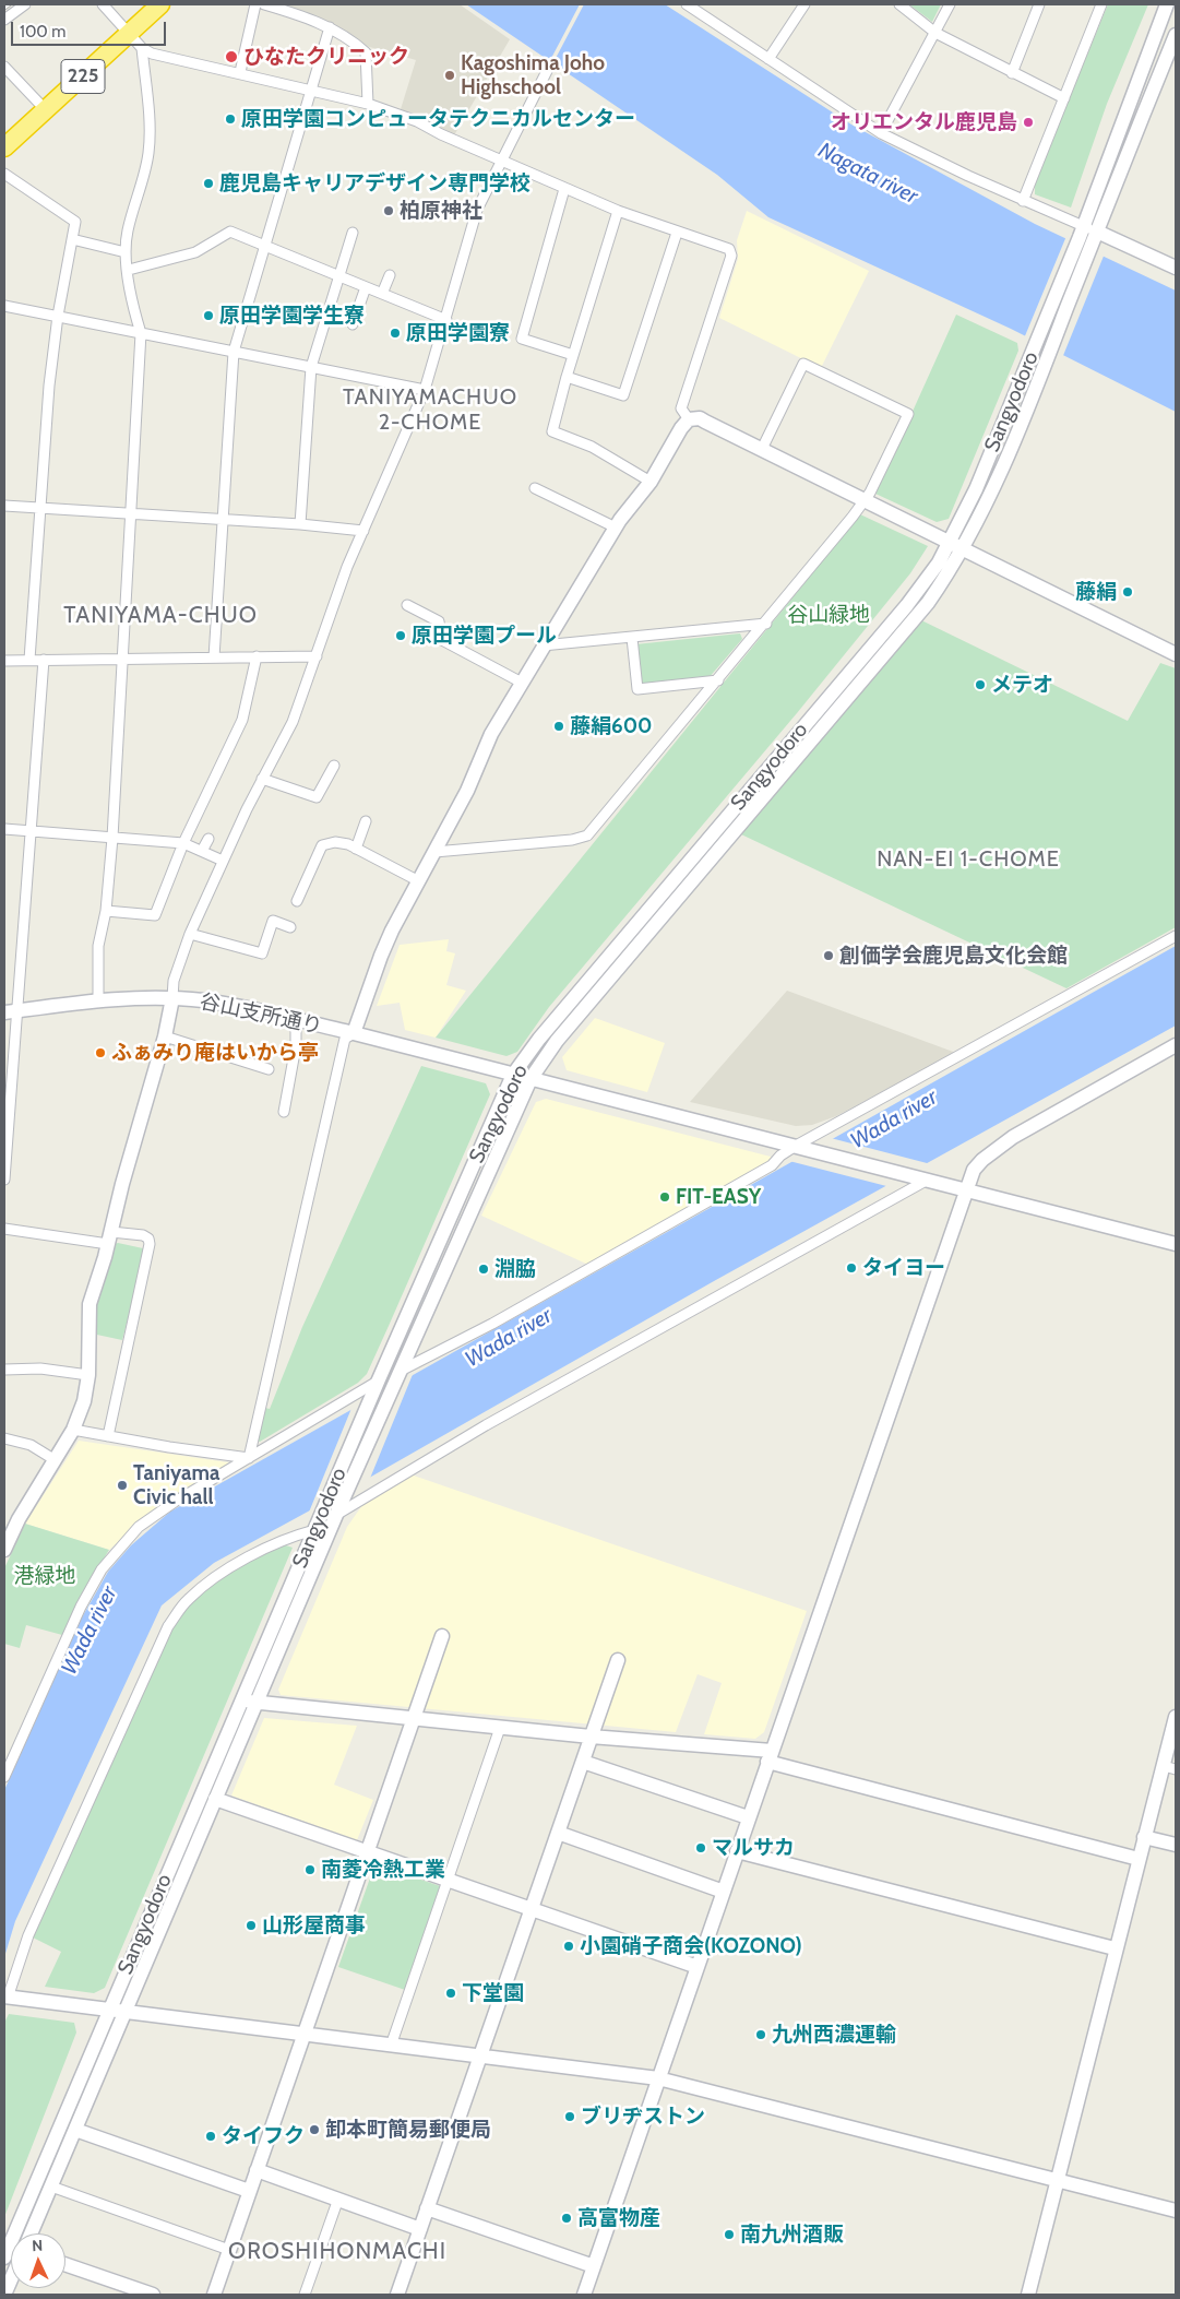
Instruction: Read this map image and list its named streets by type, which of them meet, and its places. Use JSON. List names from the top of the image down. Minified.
{"streets":{"highway":["225"],"street":["Sangyodoro","谷山支所通り"]},"crossings":[["Sangyodoro","谷山支所通り"]],"districts":["TANIYAMACHUO 2-CHOME","TANIYAMA-CHUO","NAN-EI 1-CHOME","OROSHIHONMACHI"],"water":["Nagata river","Wada river"],"parks":["谷山緑地","港緑地"],"places":["ひなたクリニック","Kagoshima Joho Highschool","原田学園コンピュータテクニカルセンター","オリエンタル鹿児島","鹿児島キャリアデザイン専門学校","柏原神社","原田学園学生寮","原田学園寮","藤絹","原田学園プール","メテオ","藤絹600","創価学会鹿児島文化会館","ふぁみり庵はいから亭","FIT-EASY","タイヨー","淵脇","Taniyama Civic hall","マルサカ","南菱冷熱工業","山形屋商事","小園硝子商会(KOZONO)","下堂園","九州西濃運輸","ブリヂストン","卸本町簡易郵便局","タイフク","高富物産","南九州酒販"],"scale_bar":"100 m","north":"top"}
